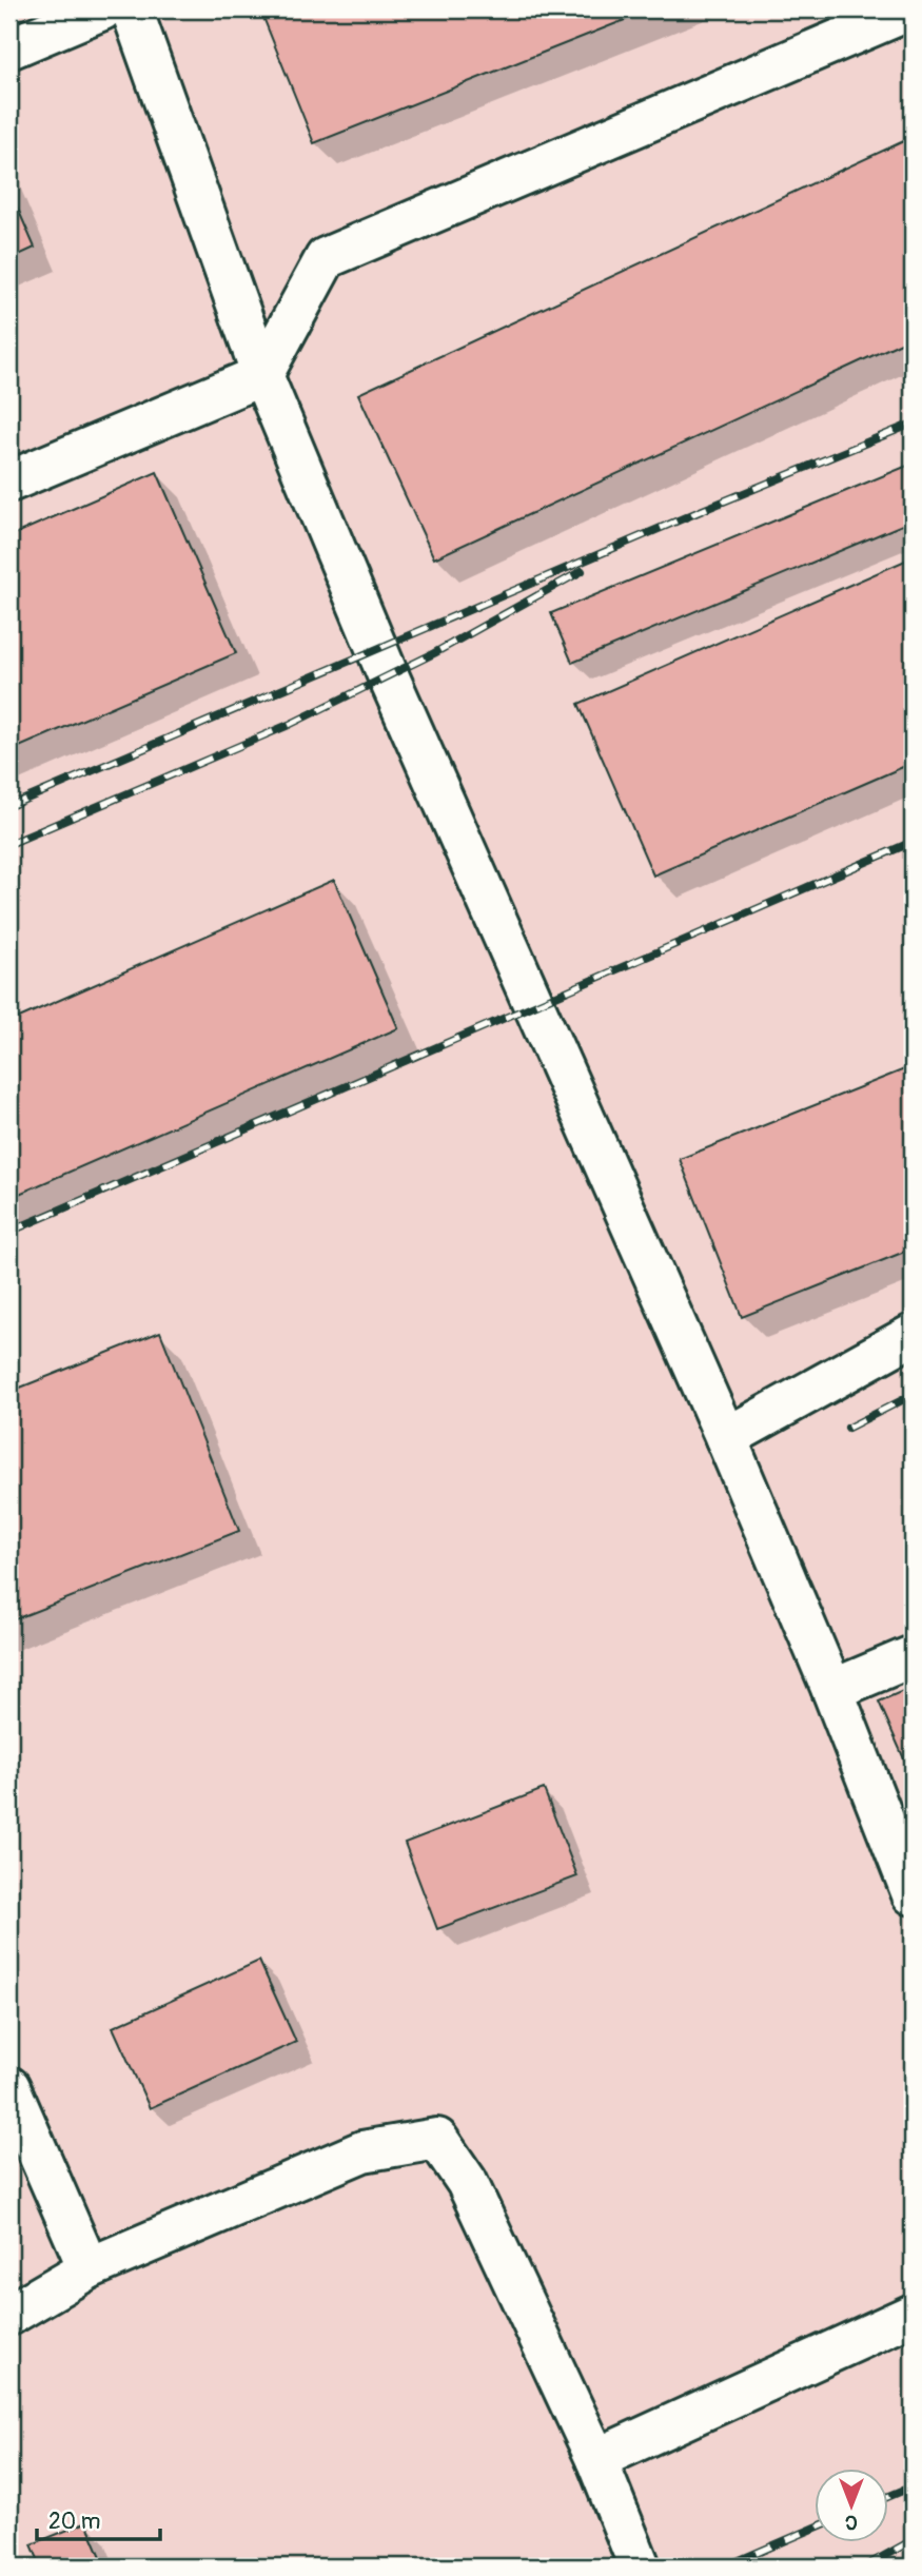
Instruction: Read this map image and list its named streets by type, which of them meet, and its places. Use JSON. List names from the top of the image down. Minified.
{"scale_bar":"20 m","north":"bottom"}
